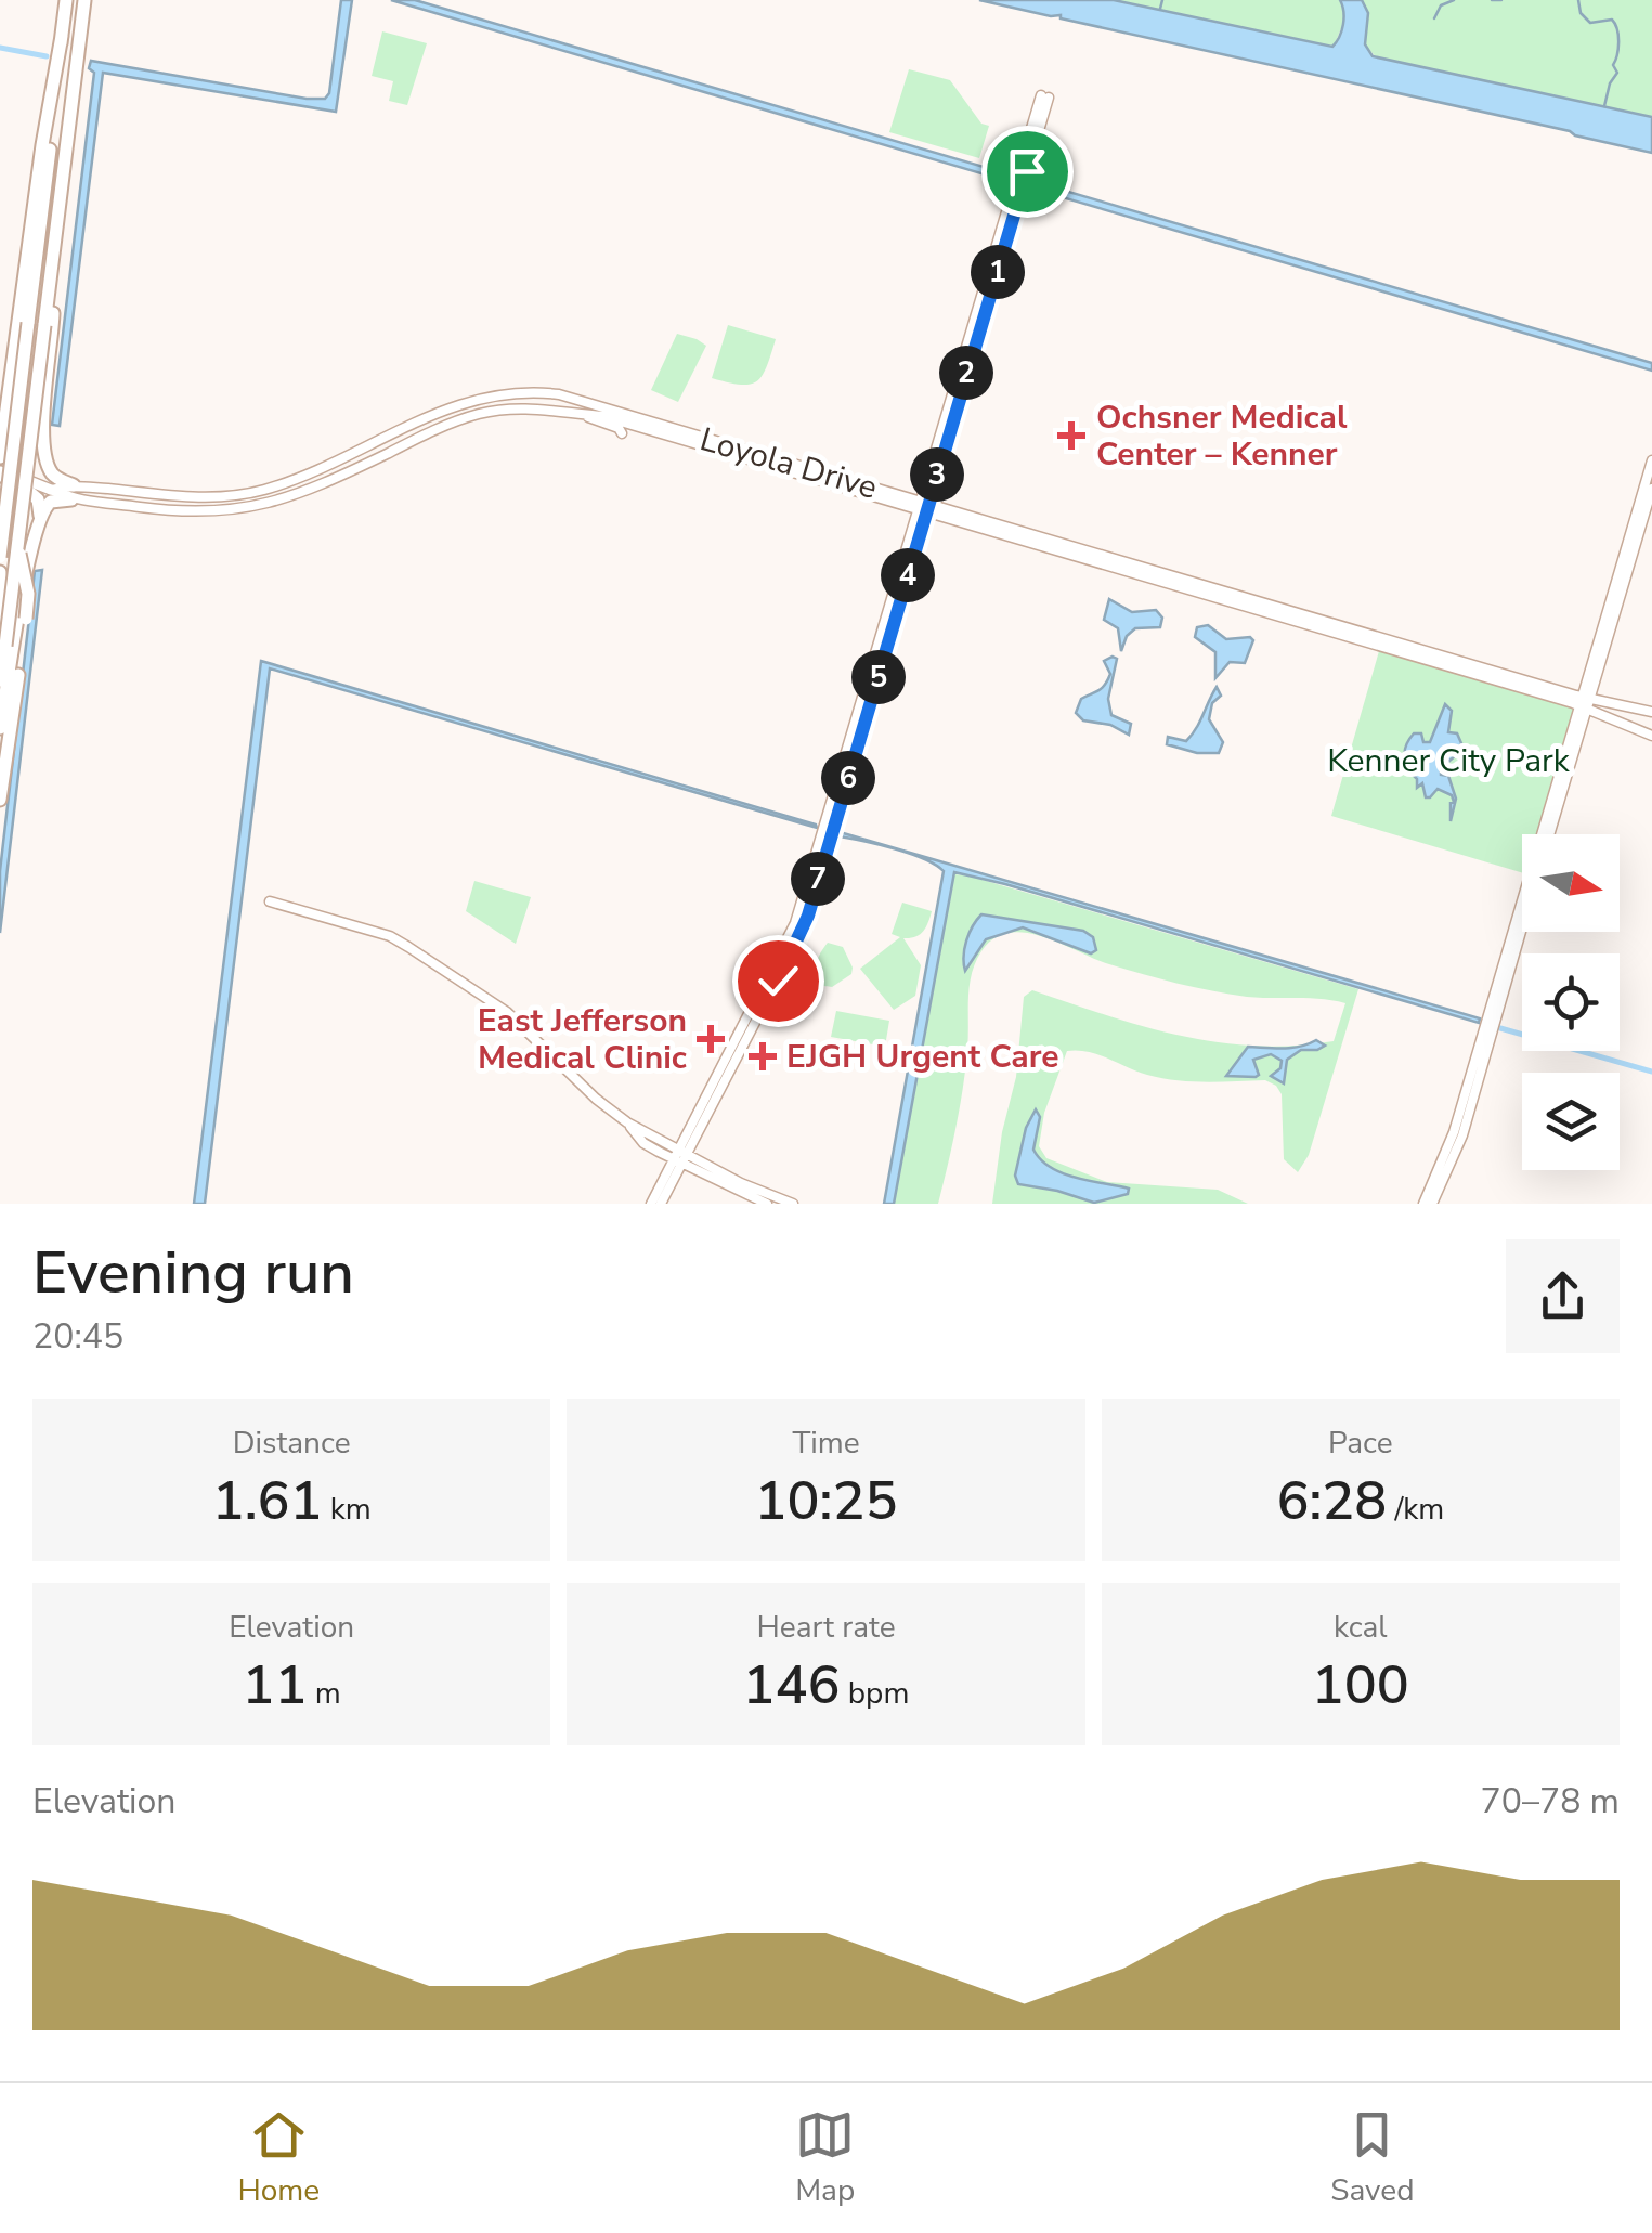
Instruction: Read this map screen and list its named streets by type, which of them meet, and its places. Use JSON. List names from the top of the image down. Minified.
{"streets":{"main road":["Loyola Drive"]},"parks":["Kenner City Park"],"places":{"health":["Ochsner Medical Center – Kenner","East Jefferson Medical Clinic","EJGH Urgent Care"]},"north":"right","page":{"pins":["1","2","3","4","5","6","7"],"heading":["Evening run","20:45"],"stats":[["Distance","1.61 km"],["Time","10:25"],["Pace","6:28 /km"],["Elevation","11 m"],["Heart rate","146 bpm"],["kcal","100"]],"chart":["Elevation","70–78 m"],"tabs":["Home","Map","Saved"]}}
